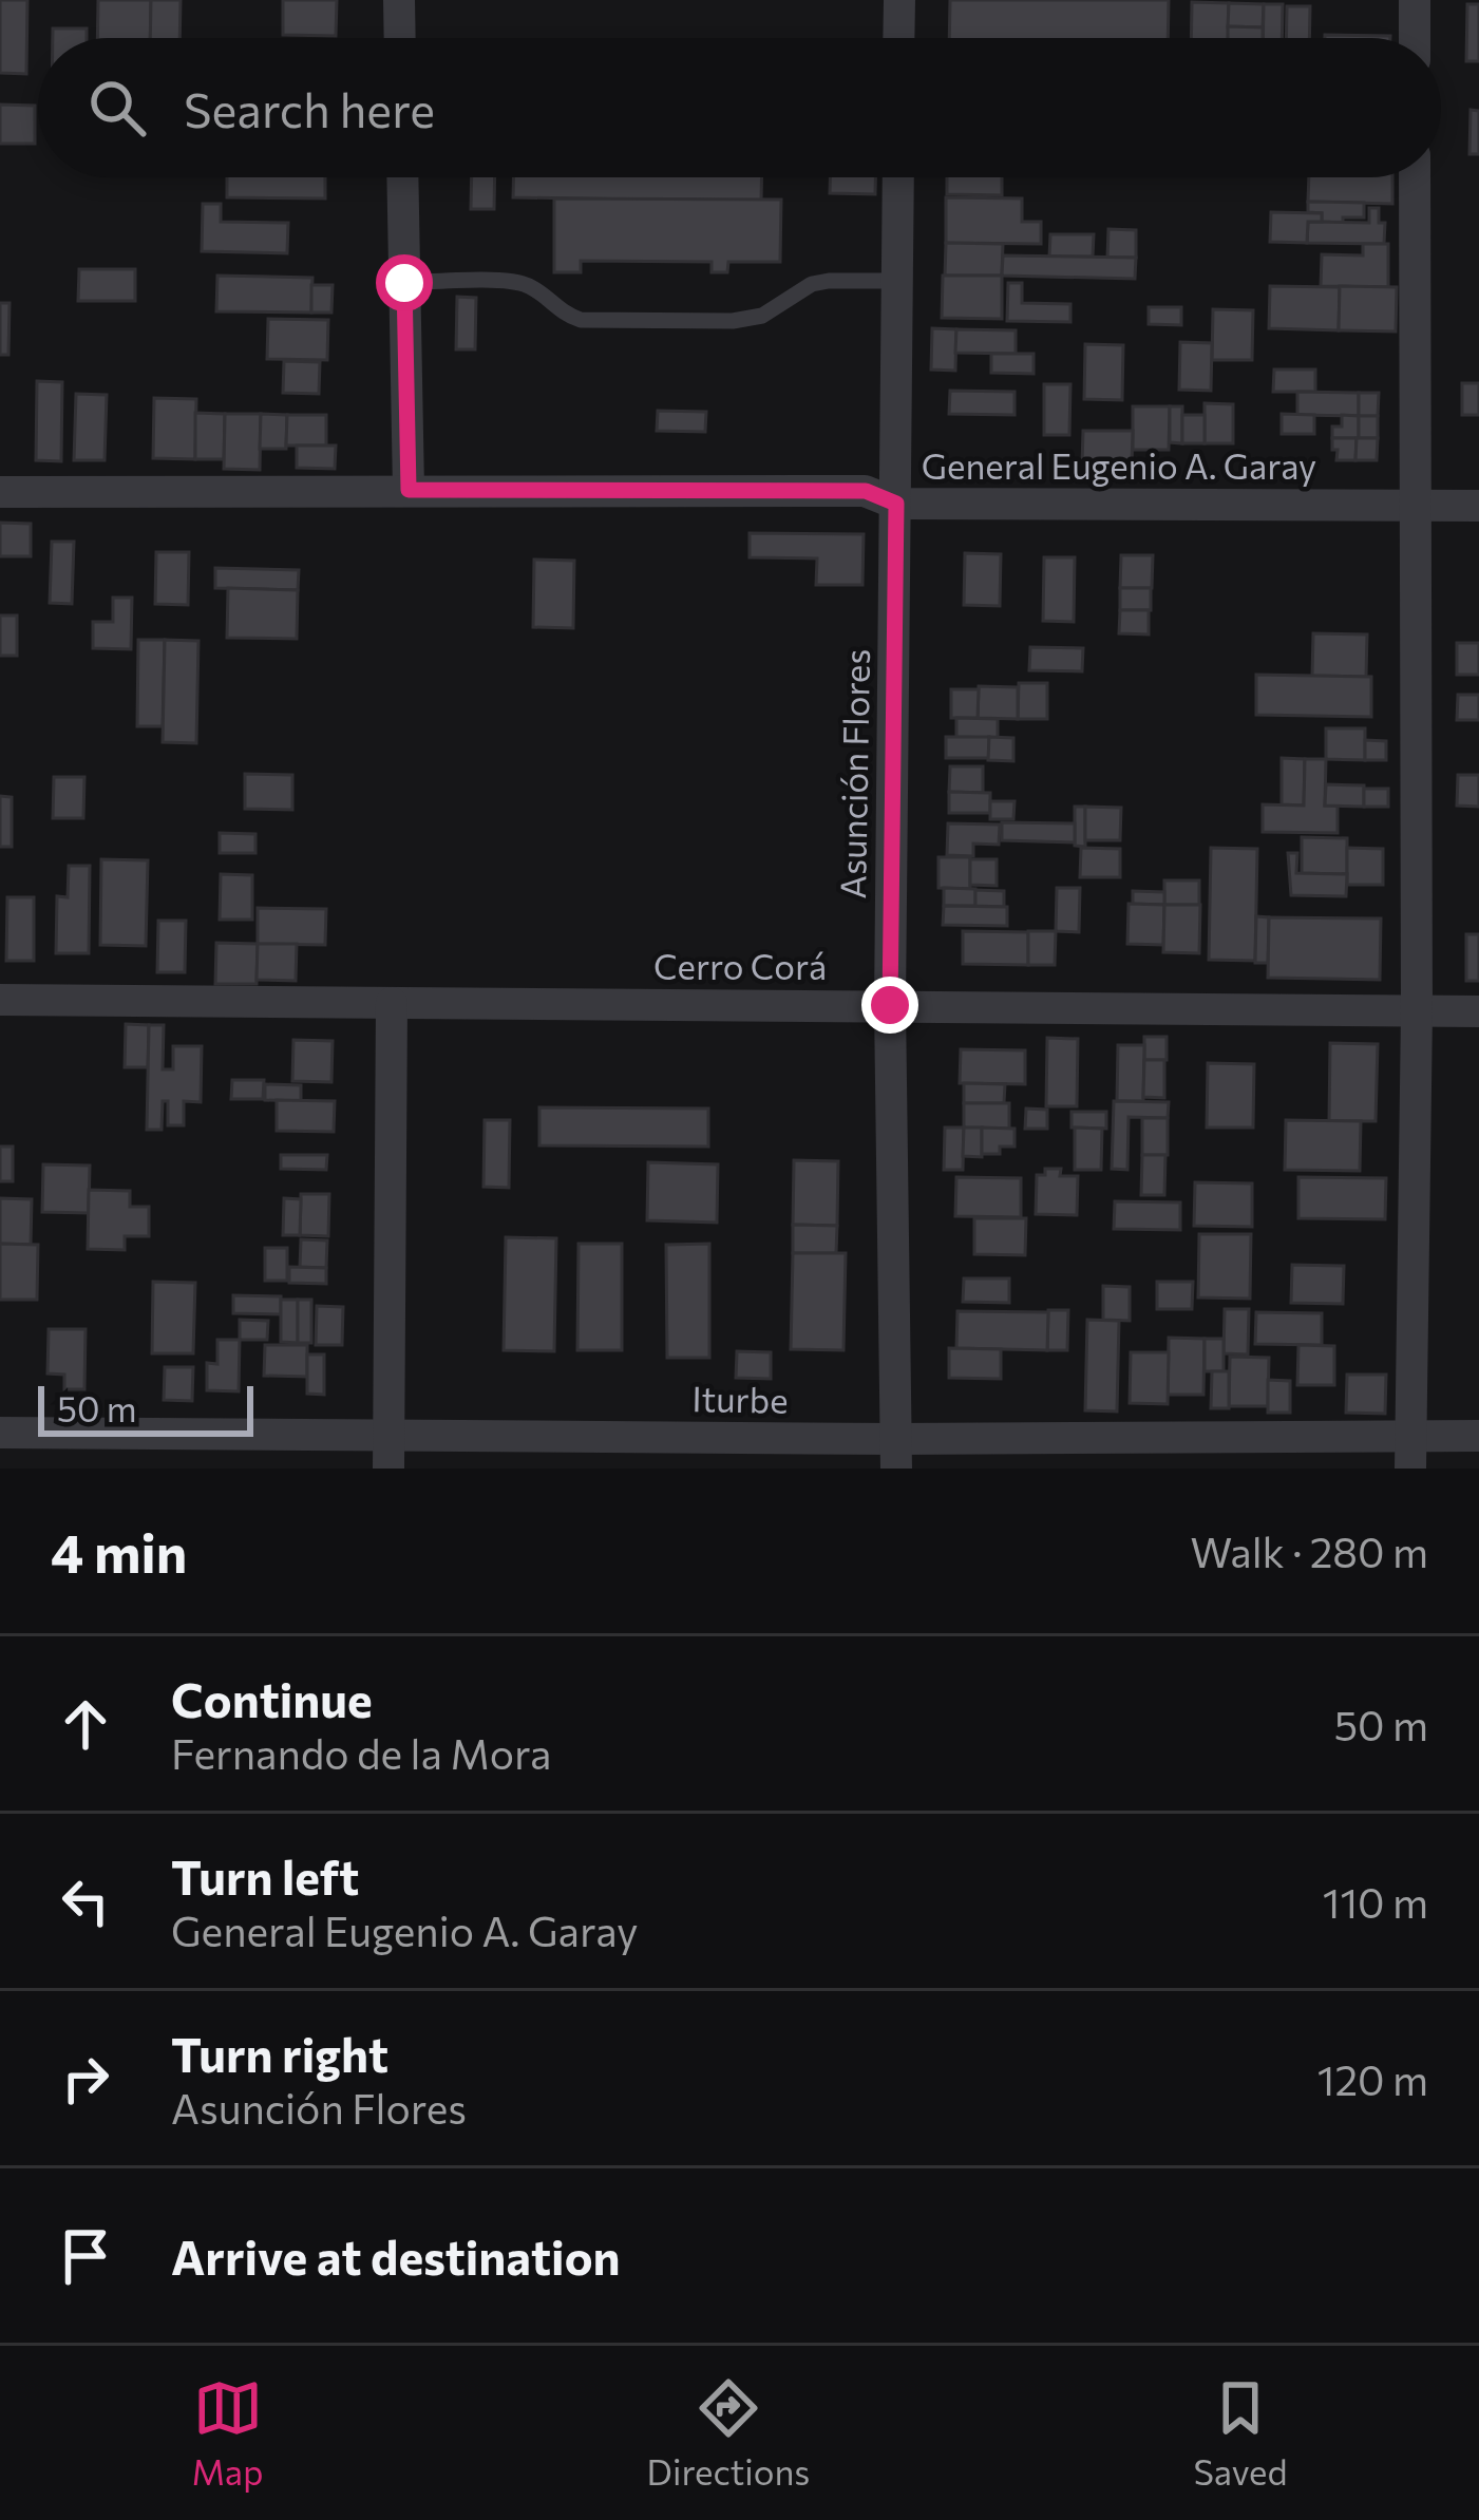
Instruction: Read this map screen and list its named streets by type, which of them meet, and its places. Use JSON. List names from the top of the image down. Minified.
{"streets":{"street":["General Eugenio A. Garay","Asunción Flores","Cerro Corá","Iturbe"]},"crossings":[["General Eugenio A. Garay","Asunción Flores"],["Asunción Flores","Cerro Corá"],["Asunción Flores","Iturbe"]],"scale_bar":"50 m","page":{"search":"Search here","scale":"50 m","heading":["4 min","Walk · 280 m"],"list":[["Continue","Fernando de la Mora","50 m"],["Turn left","General Eugenio A. Garay","110 m"],["Turn right","Asunción Flores","120 m"],"Arrive at destination"],"nav":["Map","Directions","Saved"]}}
